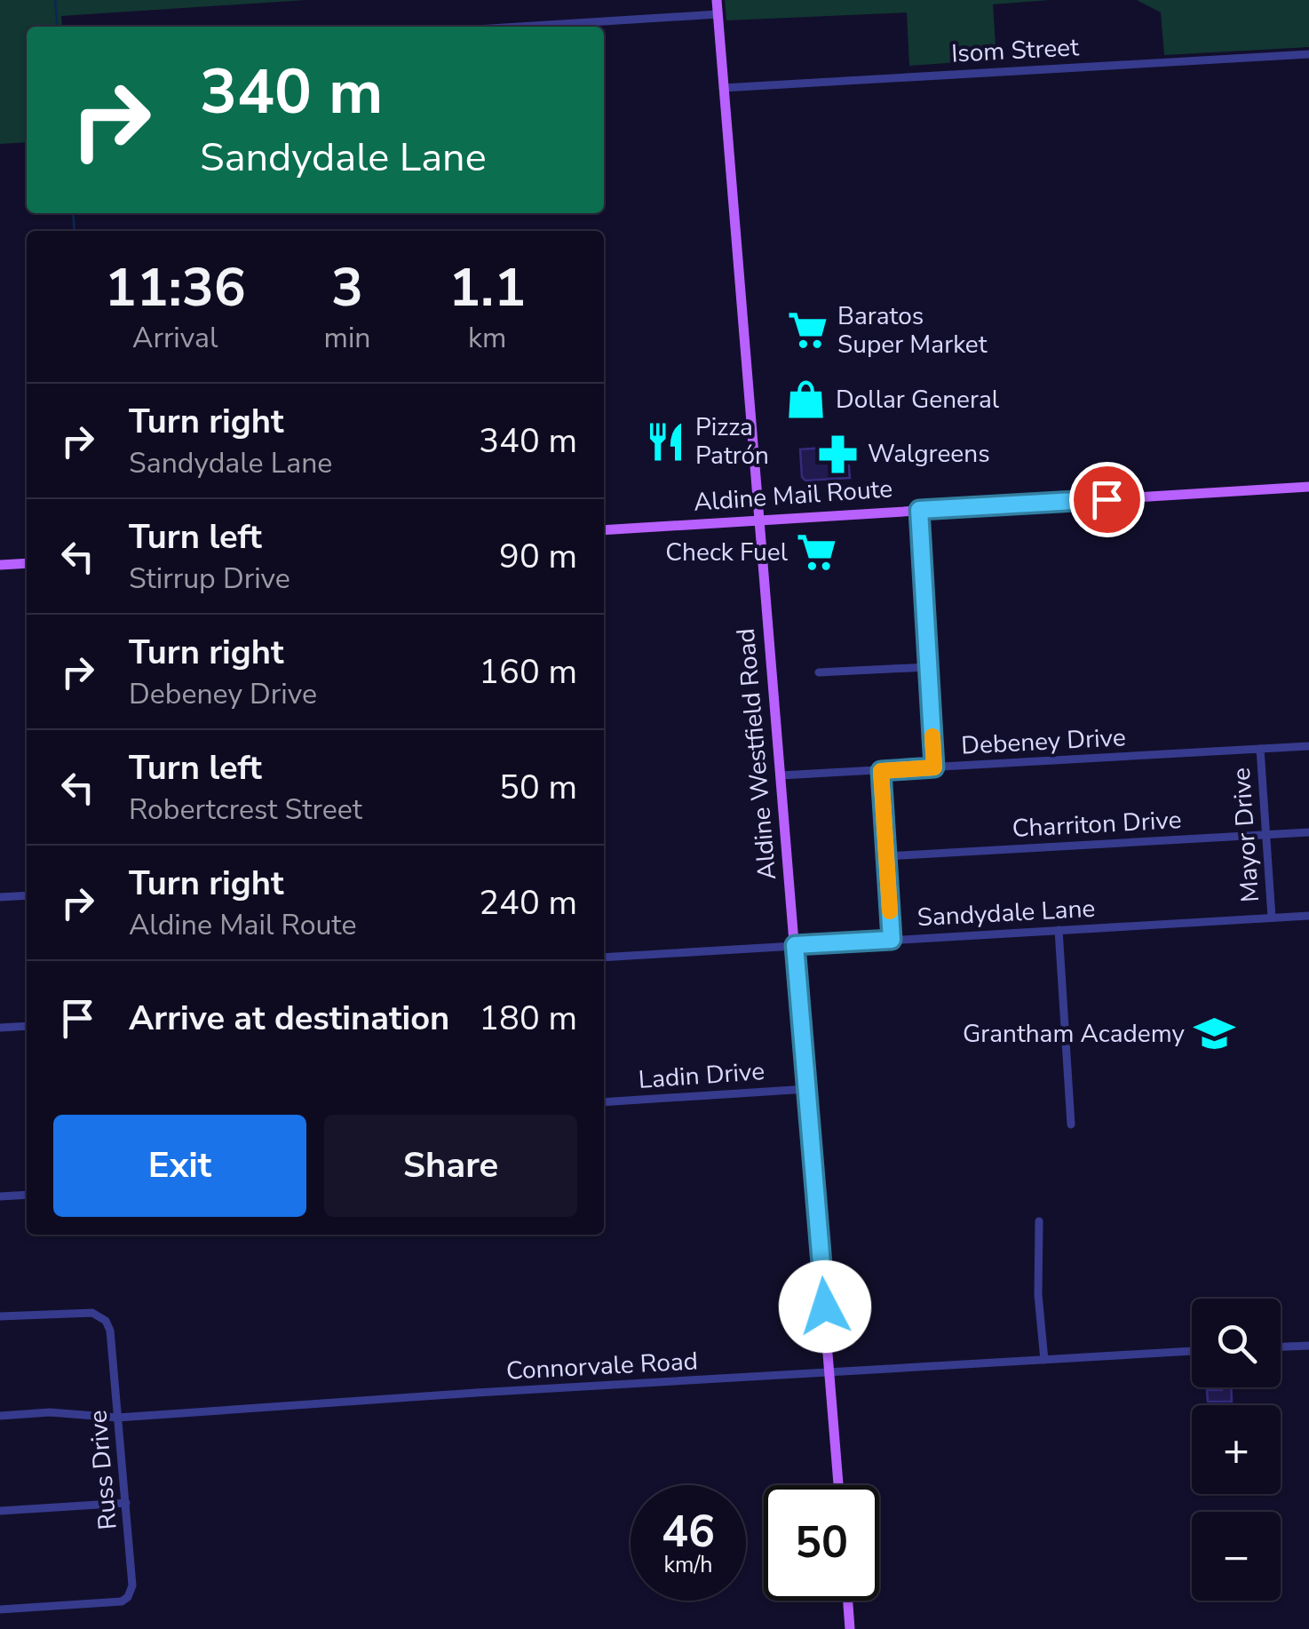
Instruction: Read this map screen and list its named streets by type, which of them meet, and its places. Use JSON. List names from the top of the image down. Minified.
{"streets":{"main road":["Aldine Mail Route","Aldine Westfield Road"],"street":["Isom Street","Debeney Drive","Charriton Drive","Mayor Drive","Sandydale Lane","Ladin Drive","Connorvale Road","Russ Drive"]},"crossings":[["Isom Street","Aldine Westfield Road"],["Aldine Mail Route","Aldine Westfield Road"],["Debeney Drive","Aldine Westfield Road"],["Debeney Drive","Mayor Drive"],["Aldine Westfield Road","Sandydale Lane"],["Aldine Westfield Road","Ladin Drive"],["Aldine Westfield Road","Connorvale Road"],["Charriton Drive","Mayor Drive"],["Mayor Drive","Sandydale Lane"],["Connorvale Road","Russ Drive"]],"places":{"supermarket":["Baratos Super Market","Check Fuel"],"shop":["Dollar General"],"restaurant":["Pizza Patrón"],"pharmacy":["Walgreens"],"school or university":["Grantham Academy"]},"page":{"turn":["340 m","Sandydale Lane"],"eta":["11:36","Arrival","3","min","1.1","km"],"list":[{"name":"Turn right","note":"Sandydale Lane","value":"340 m"},{"name":"Turn left","note":"Stirrup Drive","value":"90 m"},{"name":"Turn right","note":"Debeney Drive","value":"160 m"},{"name":"Turn left","note":"Robertcrest Street","value":"50 m"},{"name":"Turn right","note":"Aldine Mail Route","value":"240 m"},{"name":"Arrive at destination","value":"180 m"}],"buttons":["Exit","Share"],"map_buttons":["+","−"],"speed":"46 km/h","limit":"50"}}
